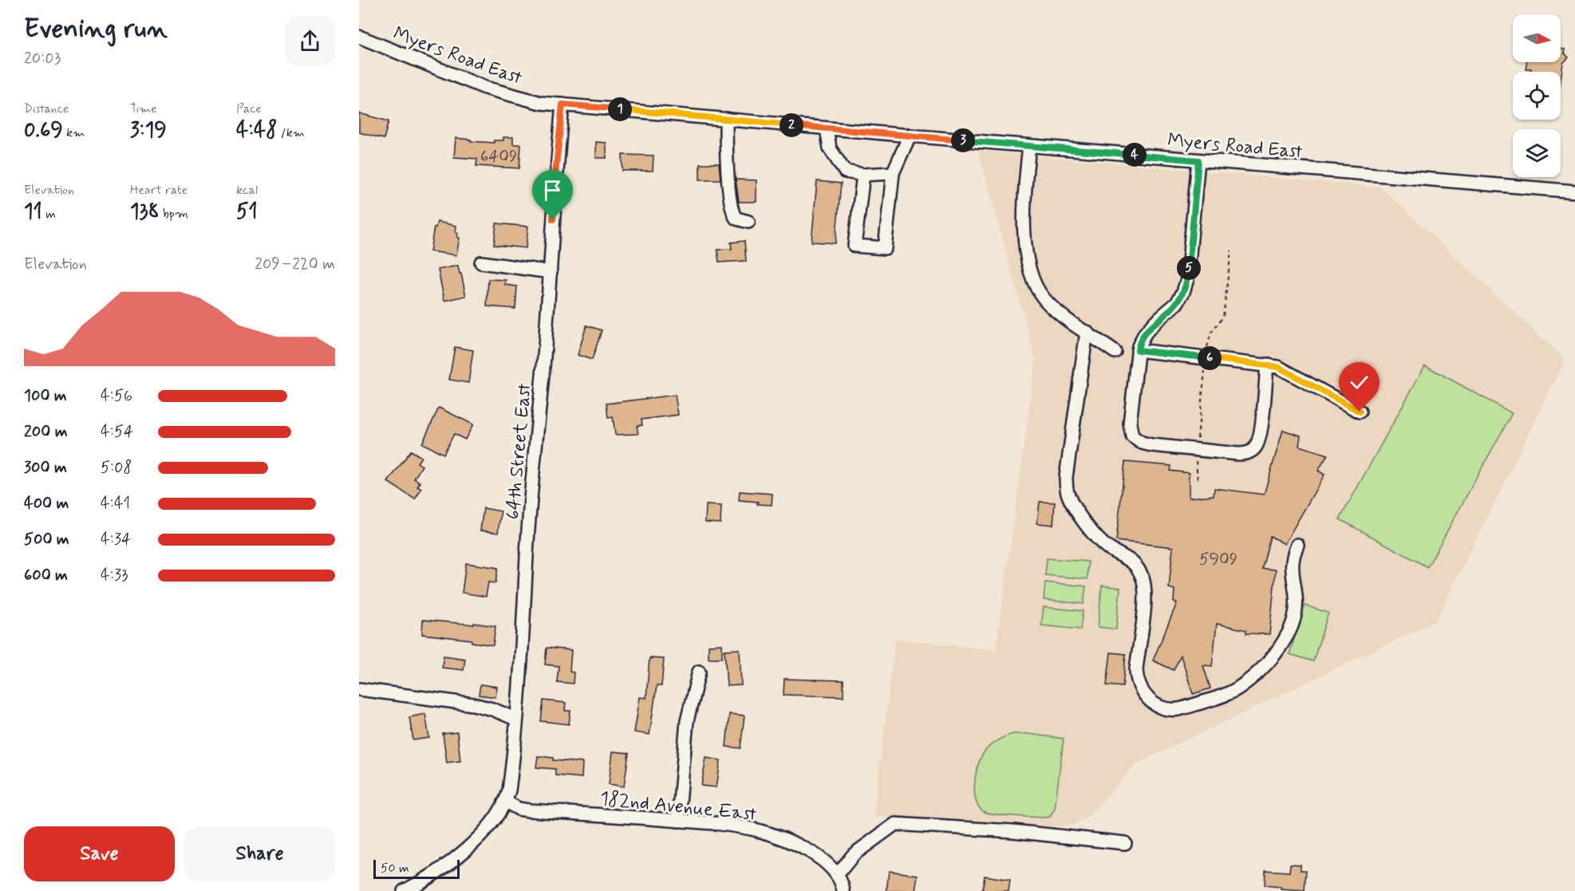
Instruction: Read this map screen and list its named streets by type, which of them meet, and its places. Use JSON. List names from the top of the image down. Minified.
{"streets":{"street":["Myers Road East","64th Street East","182nd Avenue East"]},"crossings":[["Myers Road East","64th Street East"],["64th Street East","182nd Avenue East"]],"house_numbers":["6409","5909"],"scale_bar":"50 m","north":"right","page":{"heading":["Evening run","20:03"],"stats":[["Distance","0.69 km"],["Time","3:19"],["Pace","4:48 /km"],["Elevation","11 m"],["Heart rate","138 bpm"],["kcal","51"]],"pins":["1","2","3","4","5","6"],"chart":["Elevation","209–220 m"],"list":[{"name":"100 m","note":"4:56"},{"name":"200 m","note":"4:54"},{"name":"300 m","note":"5:08"},{"name":"400 m","note":"4:41"},{"name":"500 m","note":"4:34"},{"name":"600 m","note":"4:33"}],"buttons":["Save","Share"],"scale":"50 m"}}
